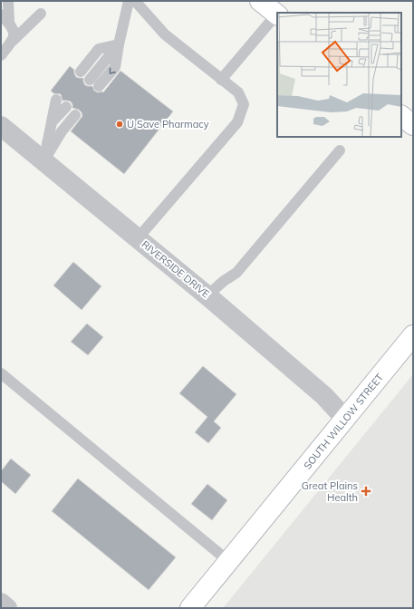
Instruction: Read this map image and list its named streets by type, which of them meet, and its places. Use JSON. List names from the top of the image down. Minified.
{"streets":{"main road":["SOUTH WILLOW STREET"],"street":["RIVERSIDE DRIVE"]},"crossings":[["RIVERSIDE DRIVE","SOUTH WILLOW STREET"]],"places":{"other":["U Save Pharmacy"],"health":["Great Plains Health"]}}
